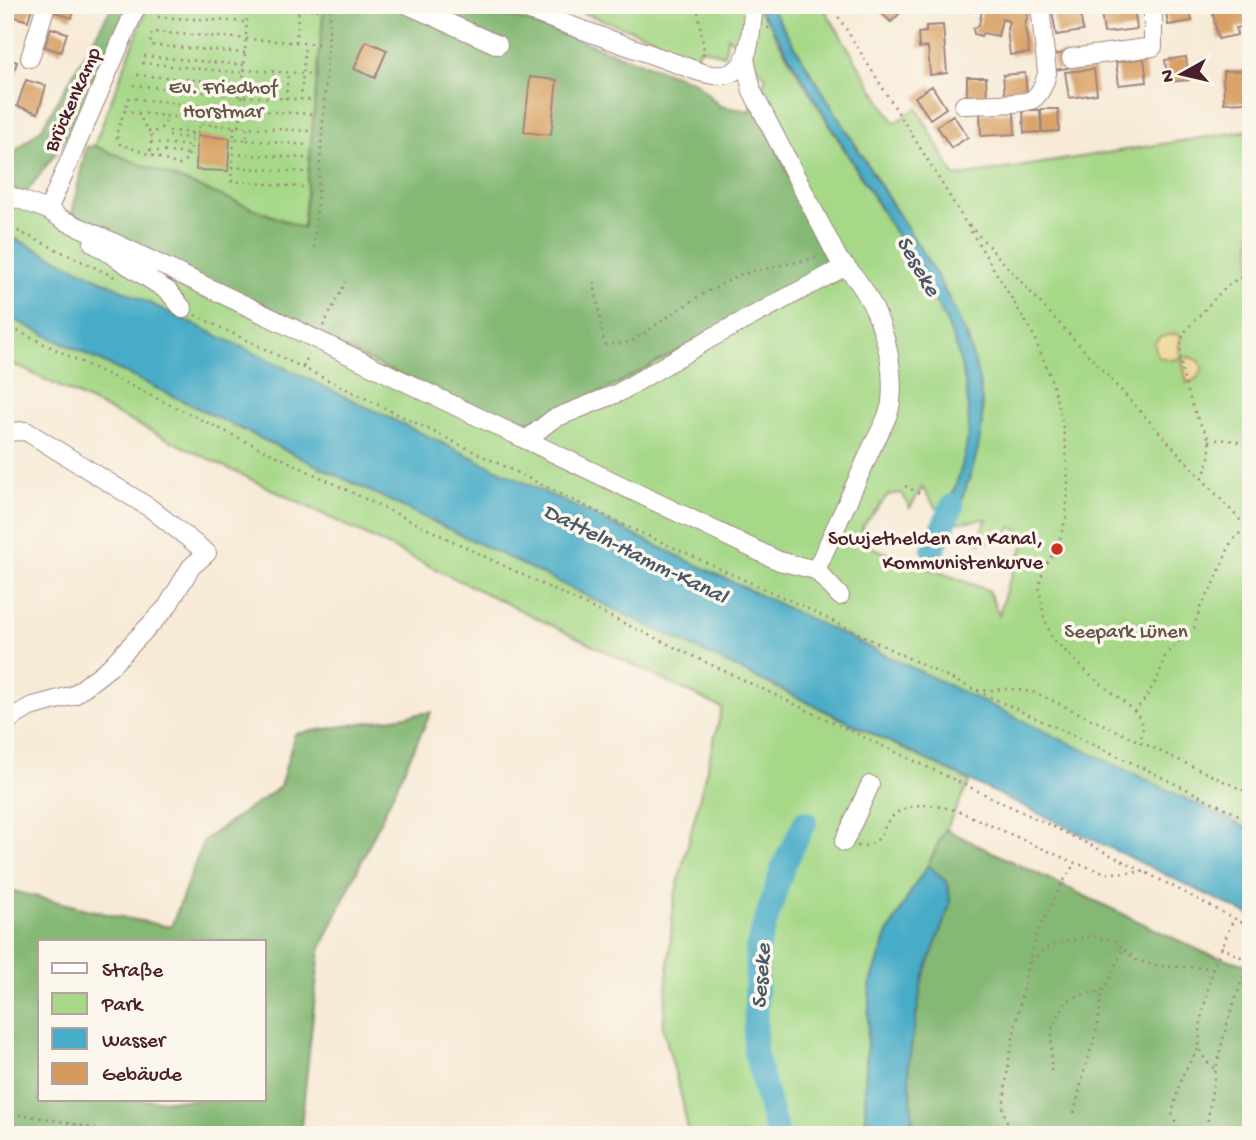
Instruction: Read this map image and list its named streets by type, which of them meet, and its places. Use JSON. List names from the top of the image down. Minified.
{"streets":{"street":["Brückenkamp"]},"water":["Seseke","Datteln-Hamm-Kanal"],"parks":["Ev. Friedhof Horstmar","Seepark Lünen"],"places":["Sowjethelden am Kanal, Kommunistenkurve"],"legend":["Straße","Park","Wasser","Gebäude"],"north":"left"}
